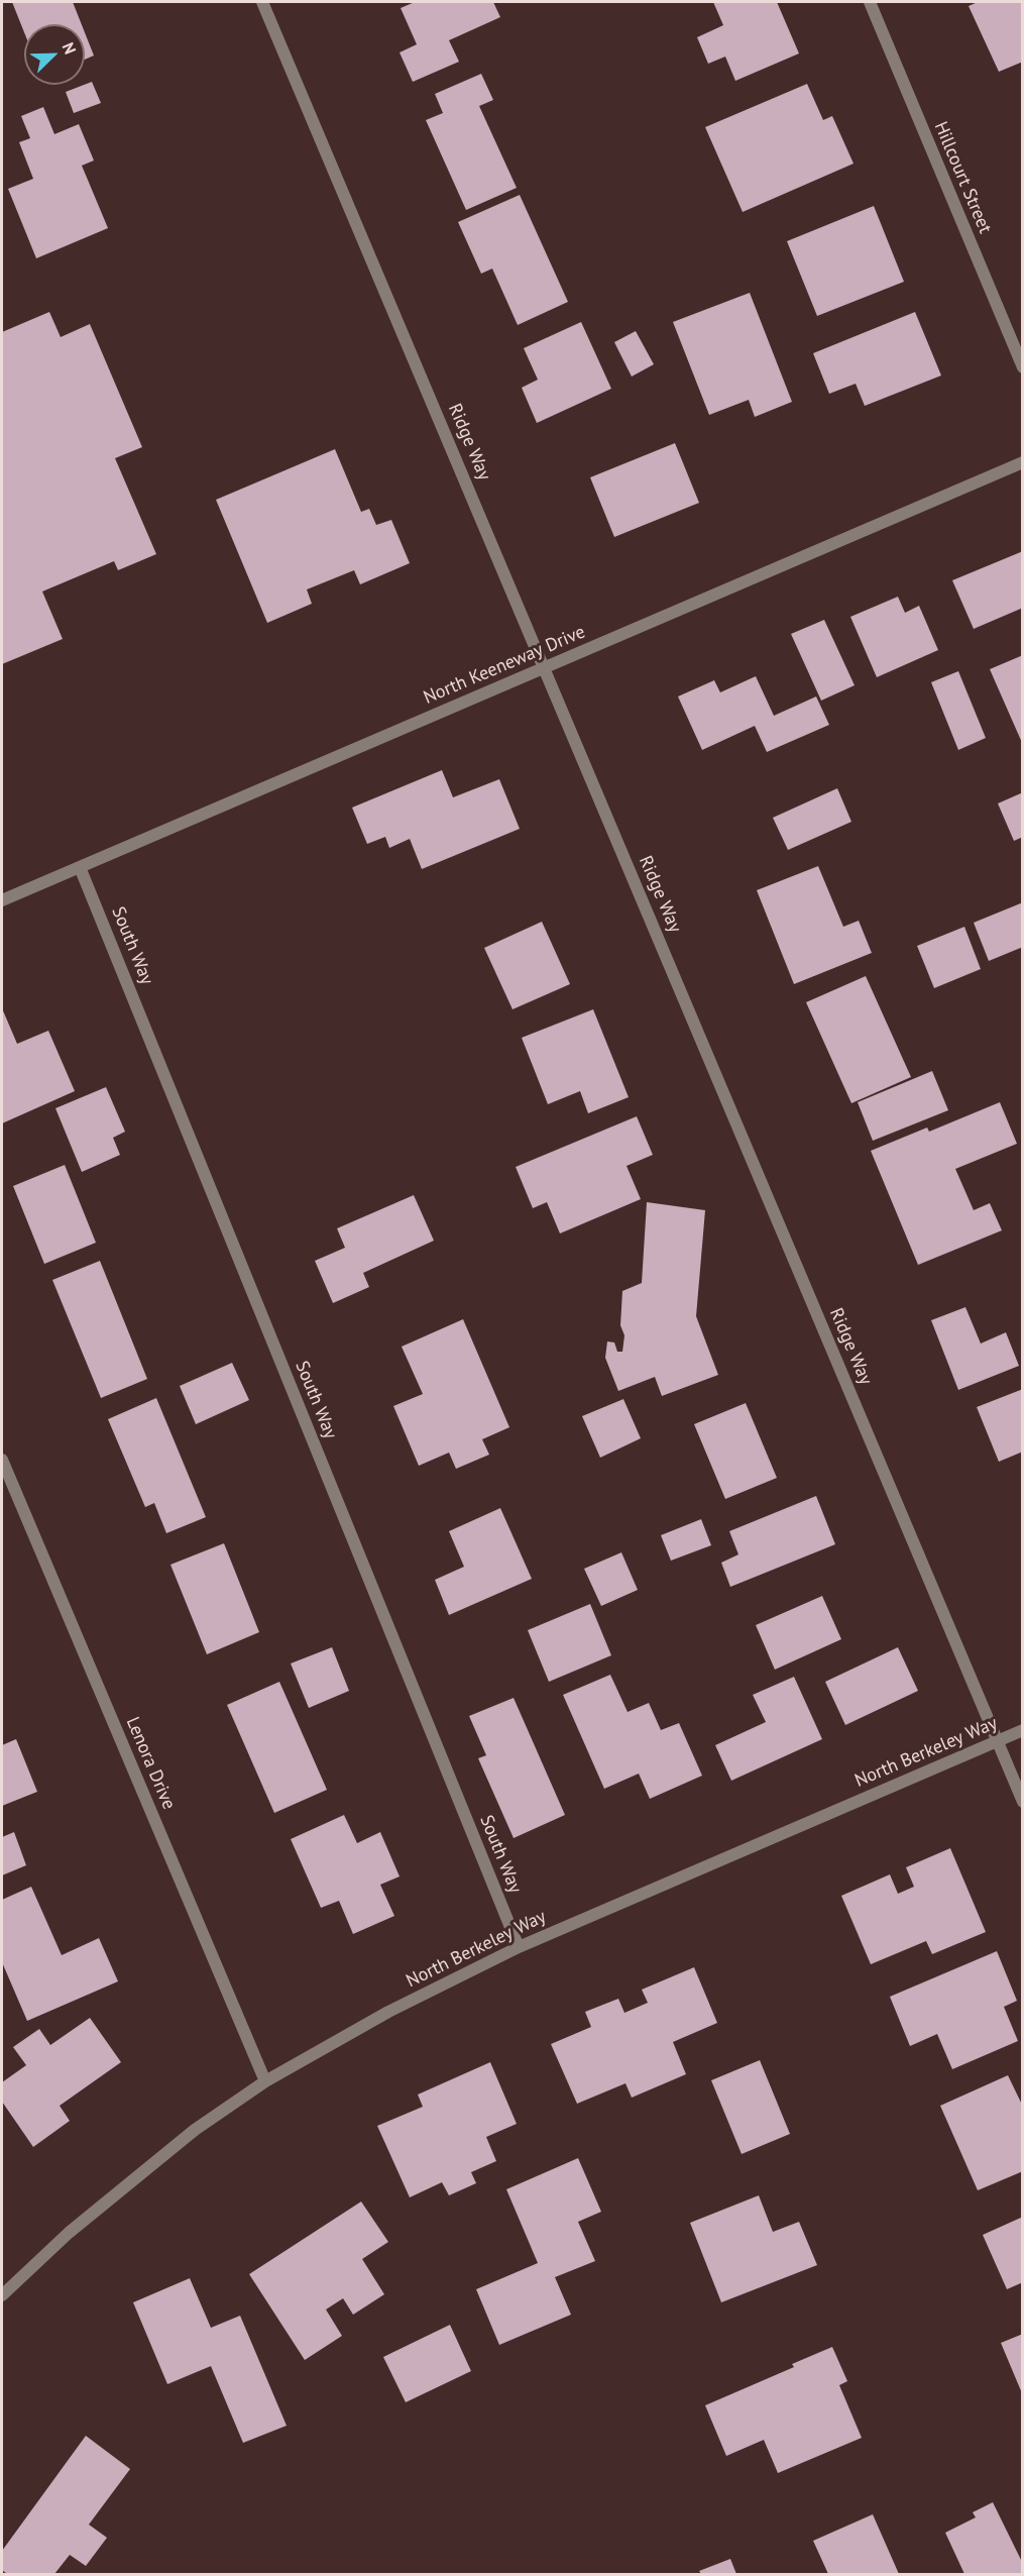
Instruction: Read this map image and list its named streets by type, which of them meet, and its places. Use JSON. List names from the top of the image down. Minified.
{"streets":{"street":["Hillcourt Street","Ridge Way","North Keeneway Drive","South Way","North Berkeley Way","Lenora Drive"]},"crossings":[["Ridge Way","North Keeneway Drive"],["Ridge Way","North Berkeley Way"],["North Keeneway Drive","South Way"],["South Way","North Berkeley Way"],["North Berkeley Way","Lenora Drive"]],"north":"top right"}
